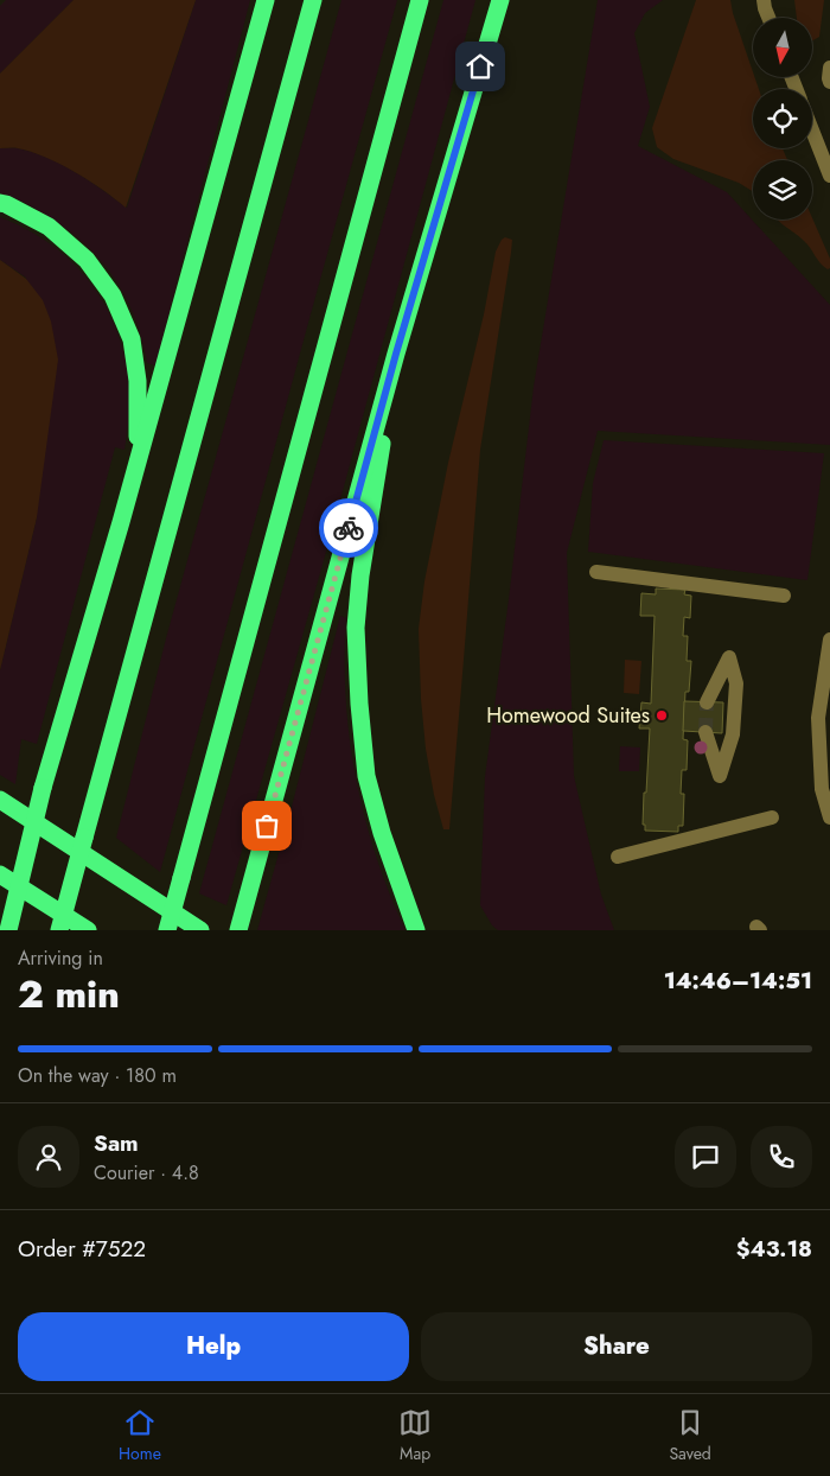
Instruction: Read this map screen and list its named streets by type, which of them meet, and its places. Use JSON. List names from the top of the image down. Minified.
{"places":["Homewood Suites"],"north":"bottom","page":{"heading":["2 min","Arriving in","14:46–14:51"],"panel":["Sam","Courier · 4.8","Order #7522","$43.18"],"bar":"On the way · 180 m","buttons":["Help","Share"],"tabs":["Home","Map","Saved"]}}
